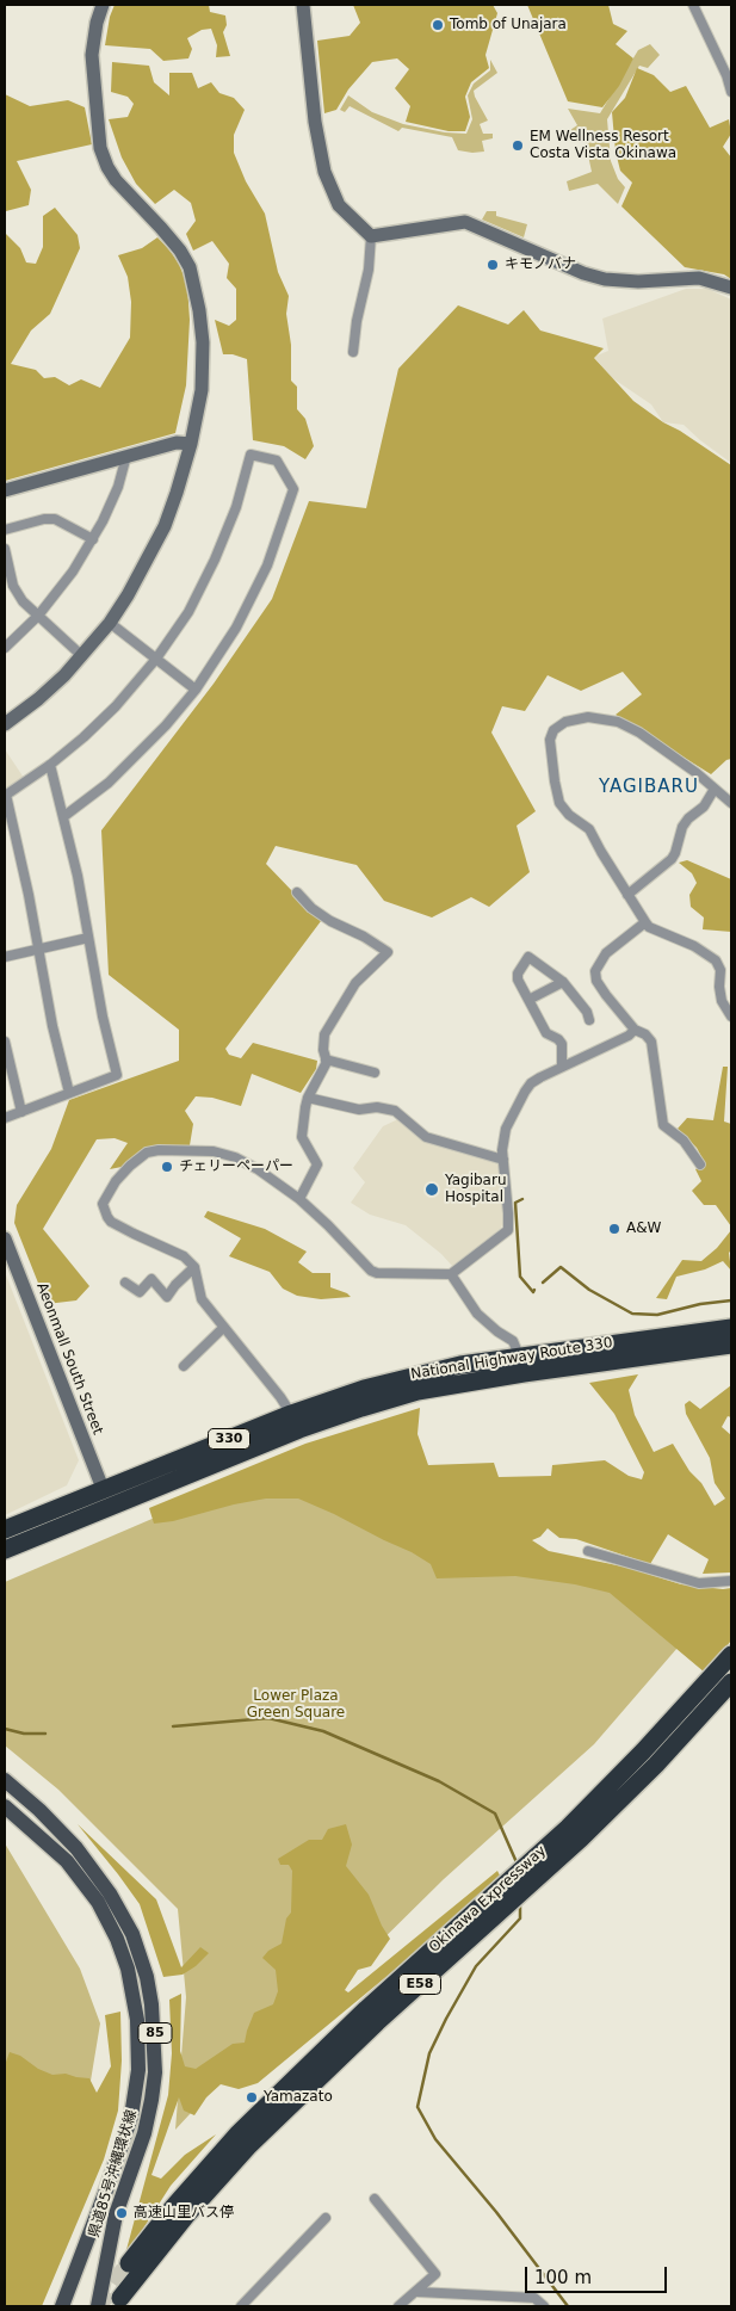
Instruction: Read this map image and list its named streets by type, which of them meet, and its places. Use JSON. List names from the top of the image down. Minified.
{"streets":{"highway":["National Highway Route 330","330","Okinawa Expressway","E58"],"main road":["85","県道85号沖縄環状線"],"street":["Aeonmall South Street"]},"crossings":[["Aeonmall South Street","National Highway Route 330"]],"districts":["YAGIBARU"],"parks":["Lower Plaza Green Square"],"places":["Tomb of Unajara","EM Wellness Resort Costa Vista Okinawa","キモノバナ","チェリーペーパー","Yagibaru Hospital","A&W","Yamazato","高速山里バス停"],"scale_bar":"100 m"}
